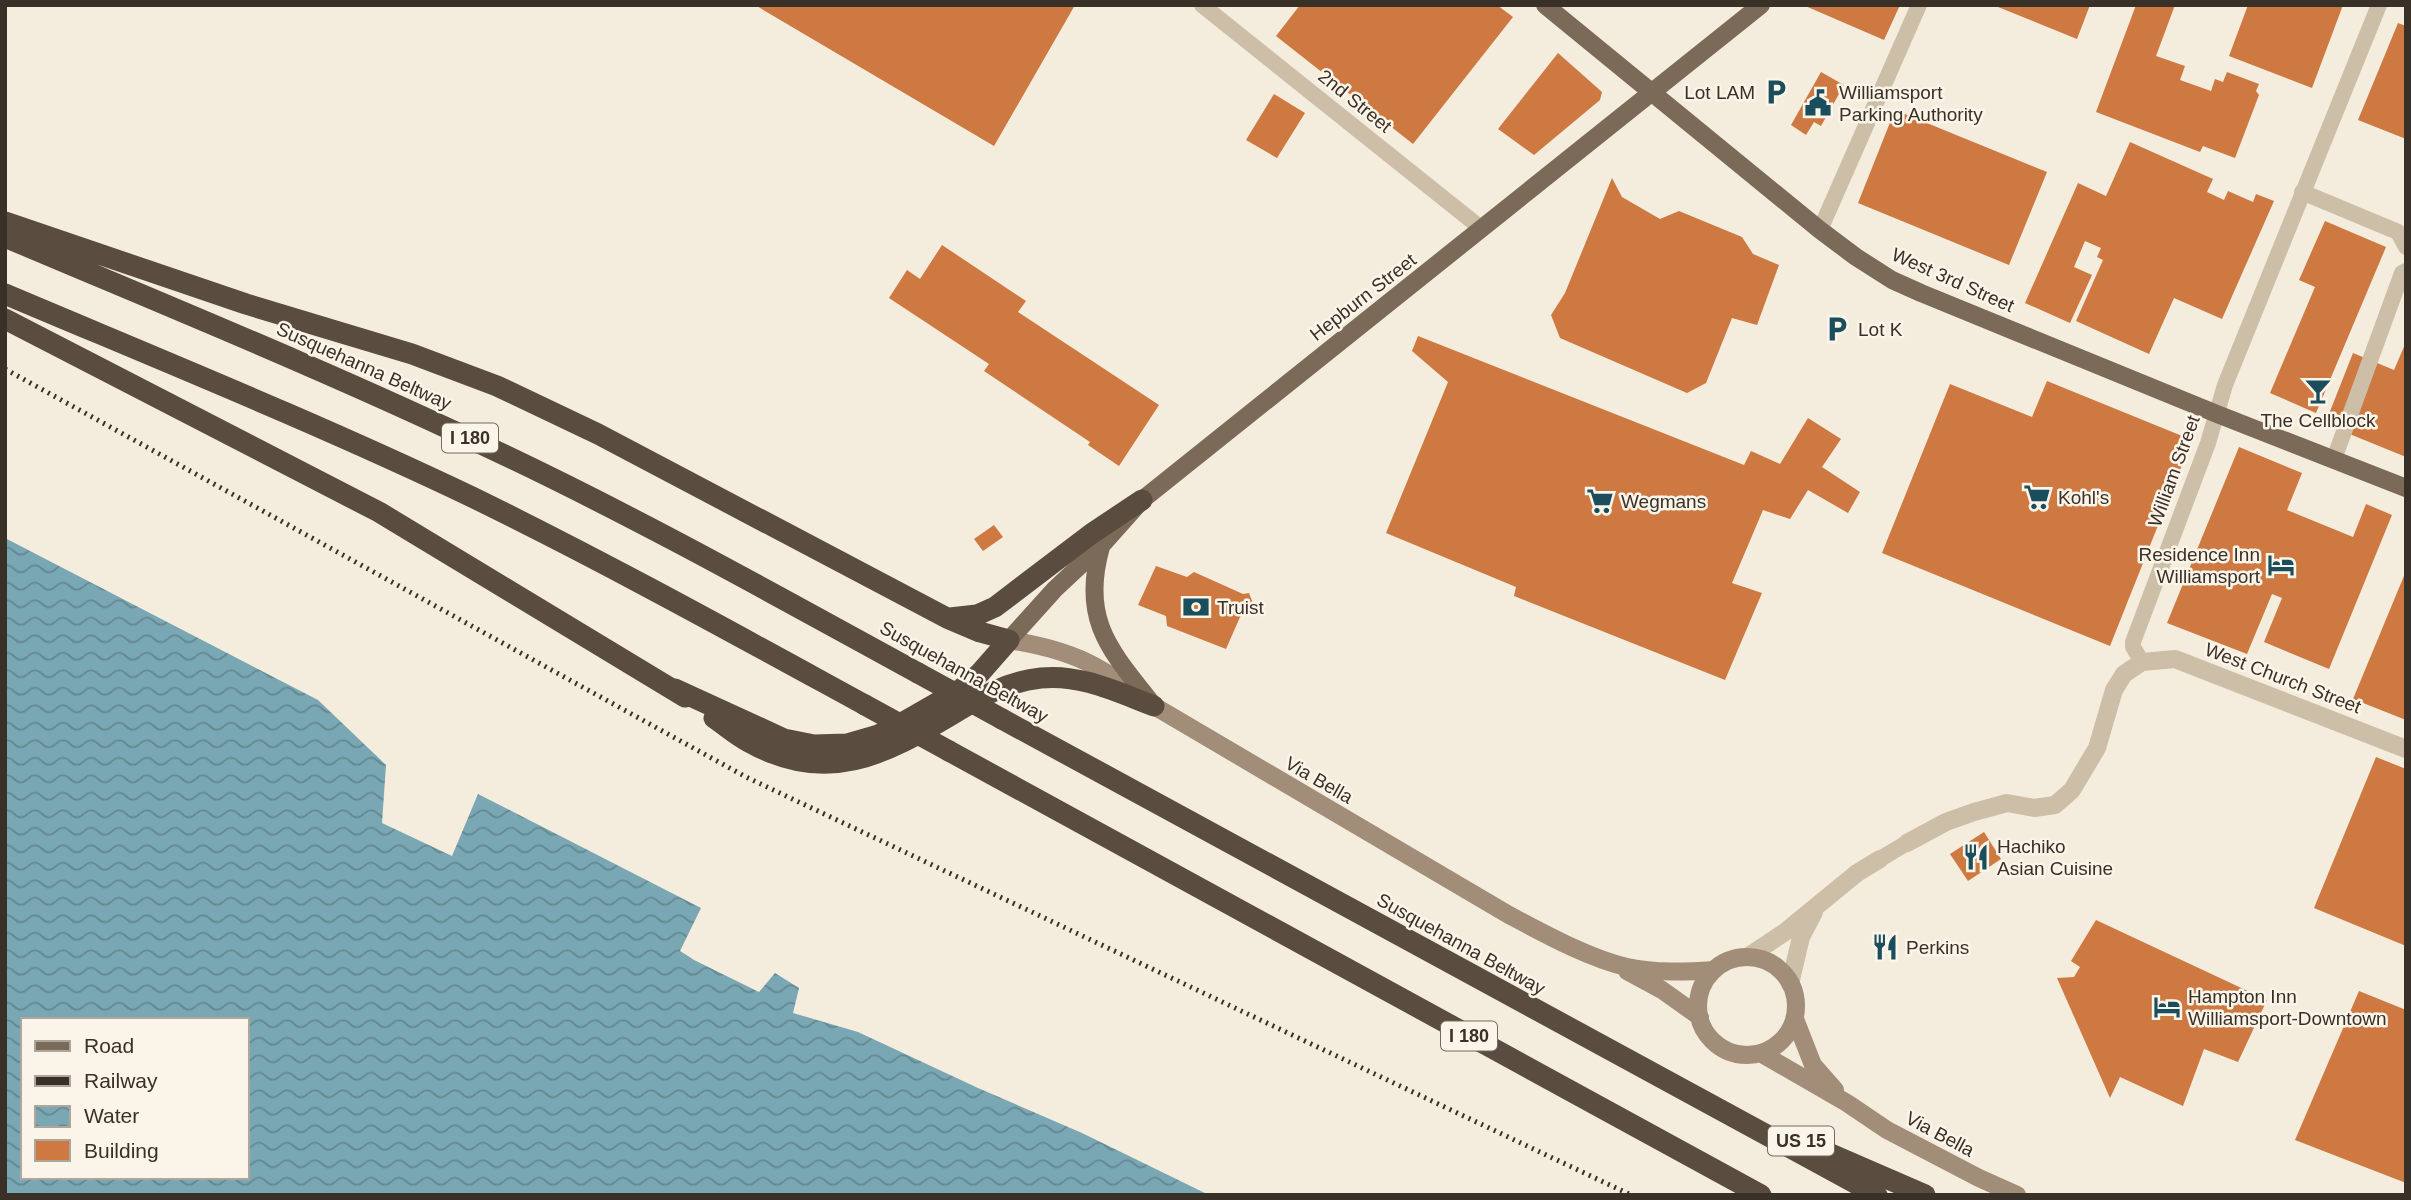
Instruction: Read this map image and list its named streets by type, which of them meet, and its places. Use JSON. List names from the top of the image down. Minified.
{"streets":{"highway":["Susquehanna Beltway","I 180","US 15"],"main road":["West 3rd Street","Hepburn Street","Via Bella"],"street":["2nd Street","William Street","West Church Street"]},"crossings":[["2nd Street","Hepburn Street"],["West 3rd Street","Hepburn Street"],["West 3rd Street","William Street"],["Hepburn Street","Via Bella"],["Susquehanna Beltway","US 15"],["William Street","West Church Street"]],"places":{"parking":["Lot LAM","Lot K"],"public building":["Williamsport Parking Authority"],"bar":["The Cellblock"],"supermarket":["Kohl's","Wegmans"],"hotel":["Residence Inn Williamsport","Hampton Inn Williamsport-Downtown"],"bank":["Truist"],"restaurant":["Hachiko Asian Cuisine","Perkins"]},"legend":["Road","Railway","Water","Building"]}
